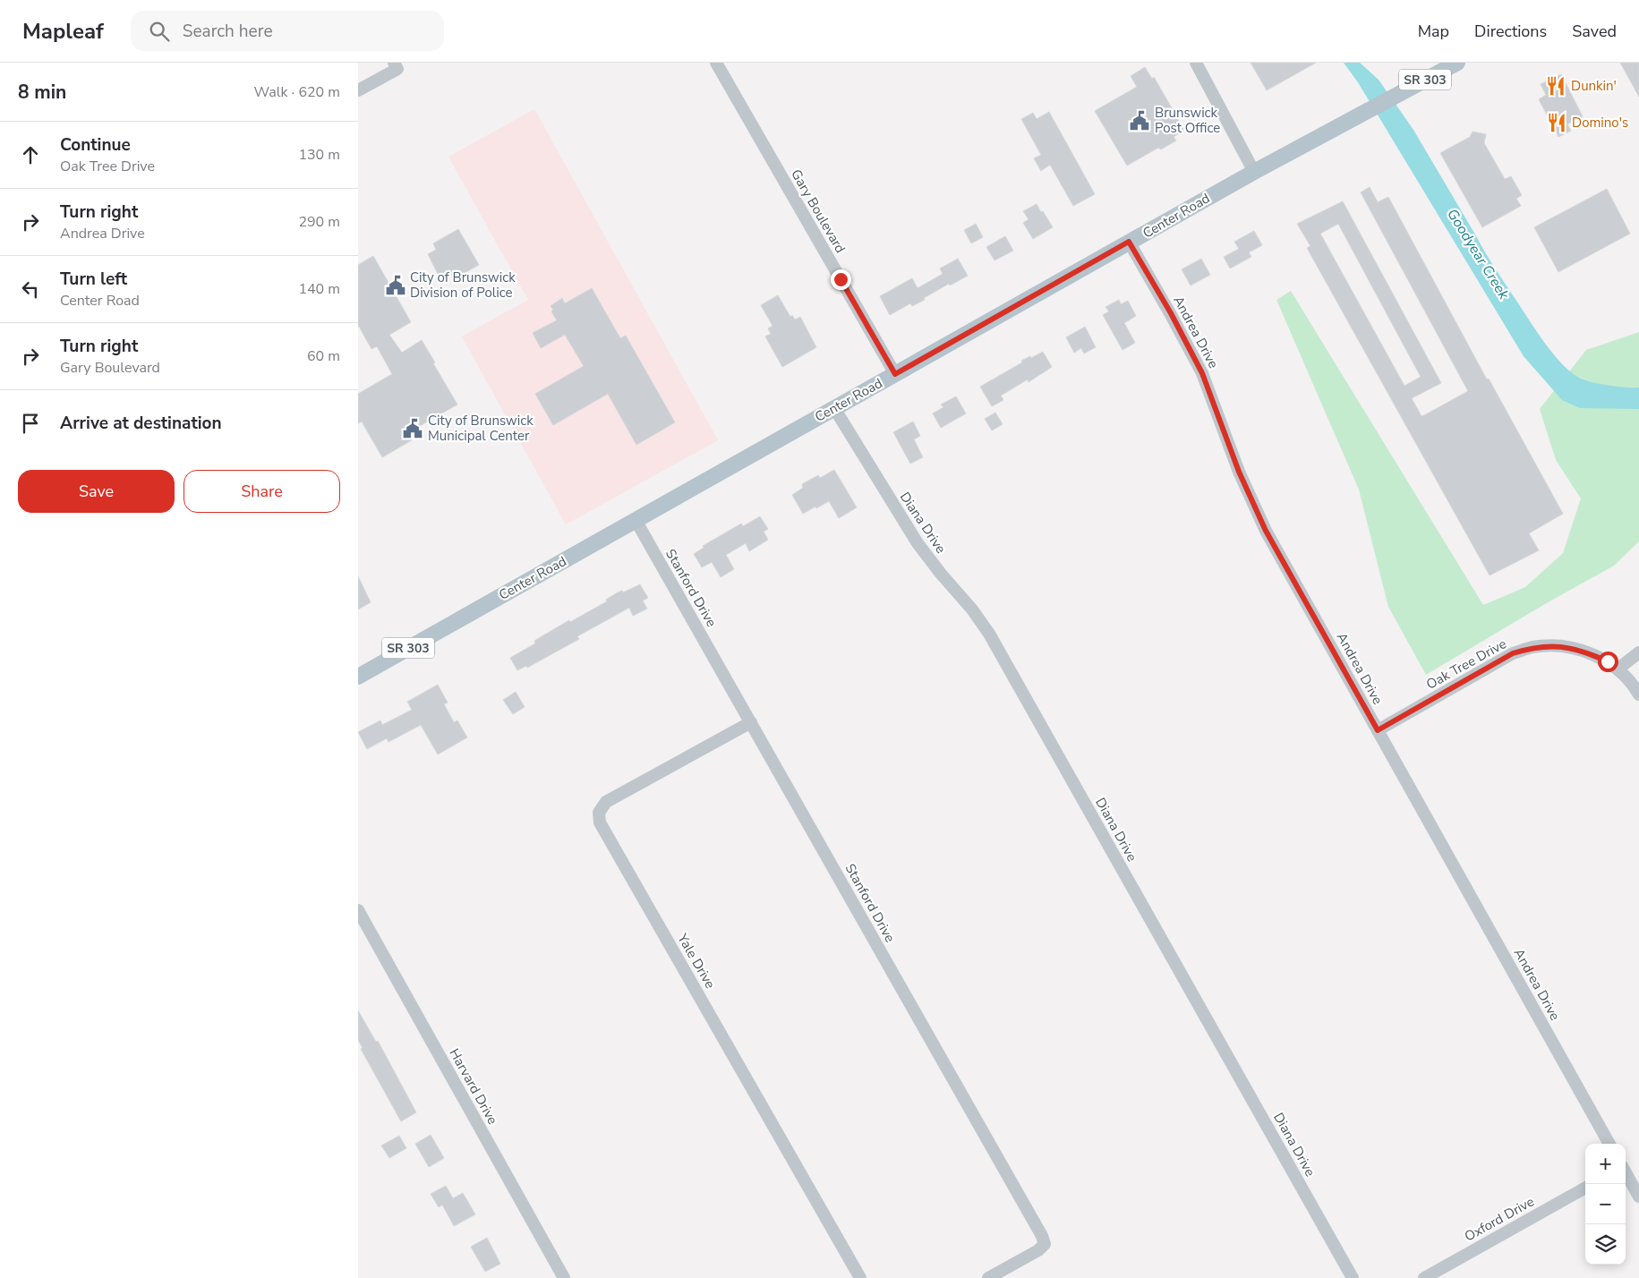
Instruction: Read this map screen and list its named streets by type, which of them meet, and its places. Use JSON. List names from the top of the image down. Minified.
{"streets":{"main road":["SR 303","Center Road"],"street":["Gary Boulevard","Andrea Drive","Diana Drive","Stanford Drive","Oak Tree Drive","Yale Drive","Harvard Drive","Oxford Drive"]},"crossings":[["Gary Boulevard","Center Road"],["Center Road","Andrea Drive"],["Center Road","Diana Drive"],["Center Road","Stanford Drive"],["Andrea Drive","Oak Tree Drive"],["Stanford Drive","Yale Drive"]],"water":["Goodyear Creek"],"places":{"restaurant":["Dunkin'","Domino's"],"public building":["Brunswick Post Office","City of Brunswick Division of Police","City of Brunswick Municipal Center"]},"page":{"header":"Mapleaf","search":"Search here","nav":["Map","Directions","Saved"],"heading":["8 min","Walk · 620 m"],"list":[["Continue","Oak Tree Drive","130 m"],["Turn right","Andrea Drive","290 m"],["Turn left","Center Road","140 m"],["Turn right","Gary Boulevard","60 m"],"Arrive at destination"],"buttons":["Save","Share"],"map_buttons":["+","−"]}}
